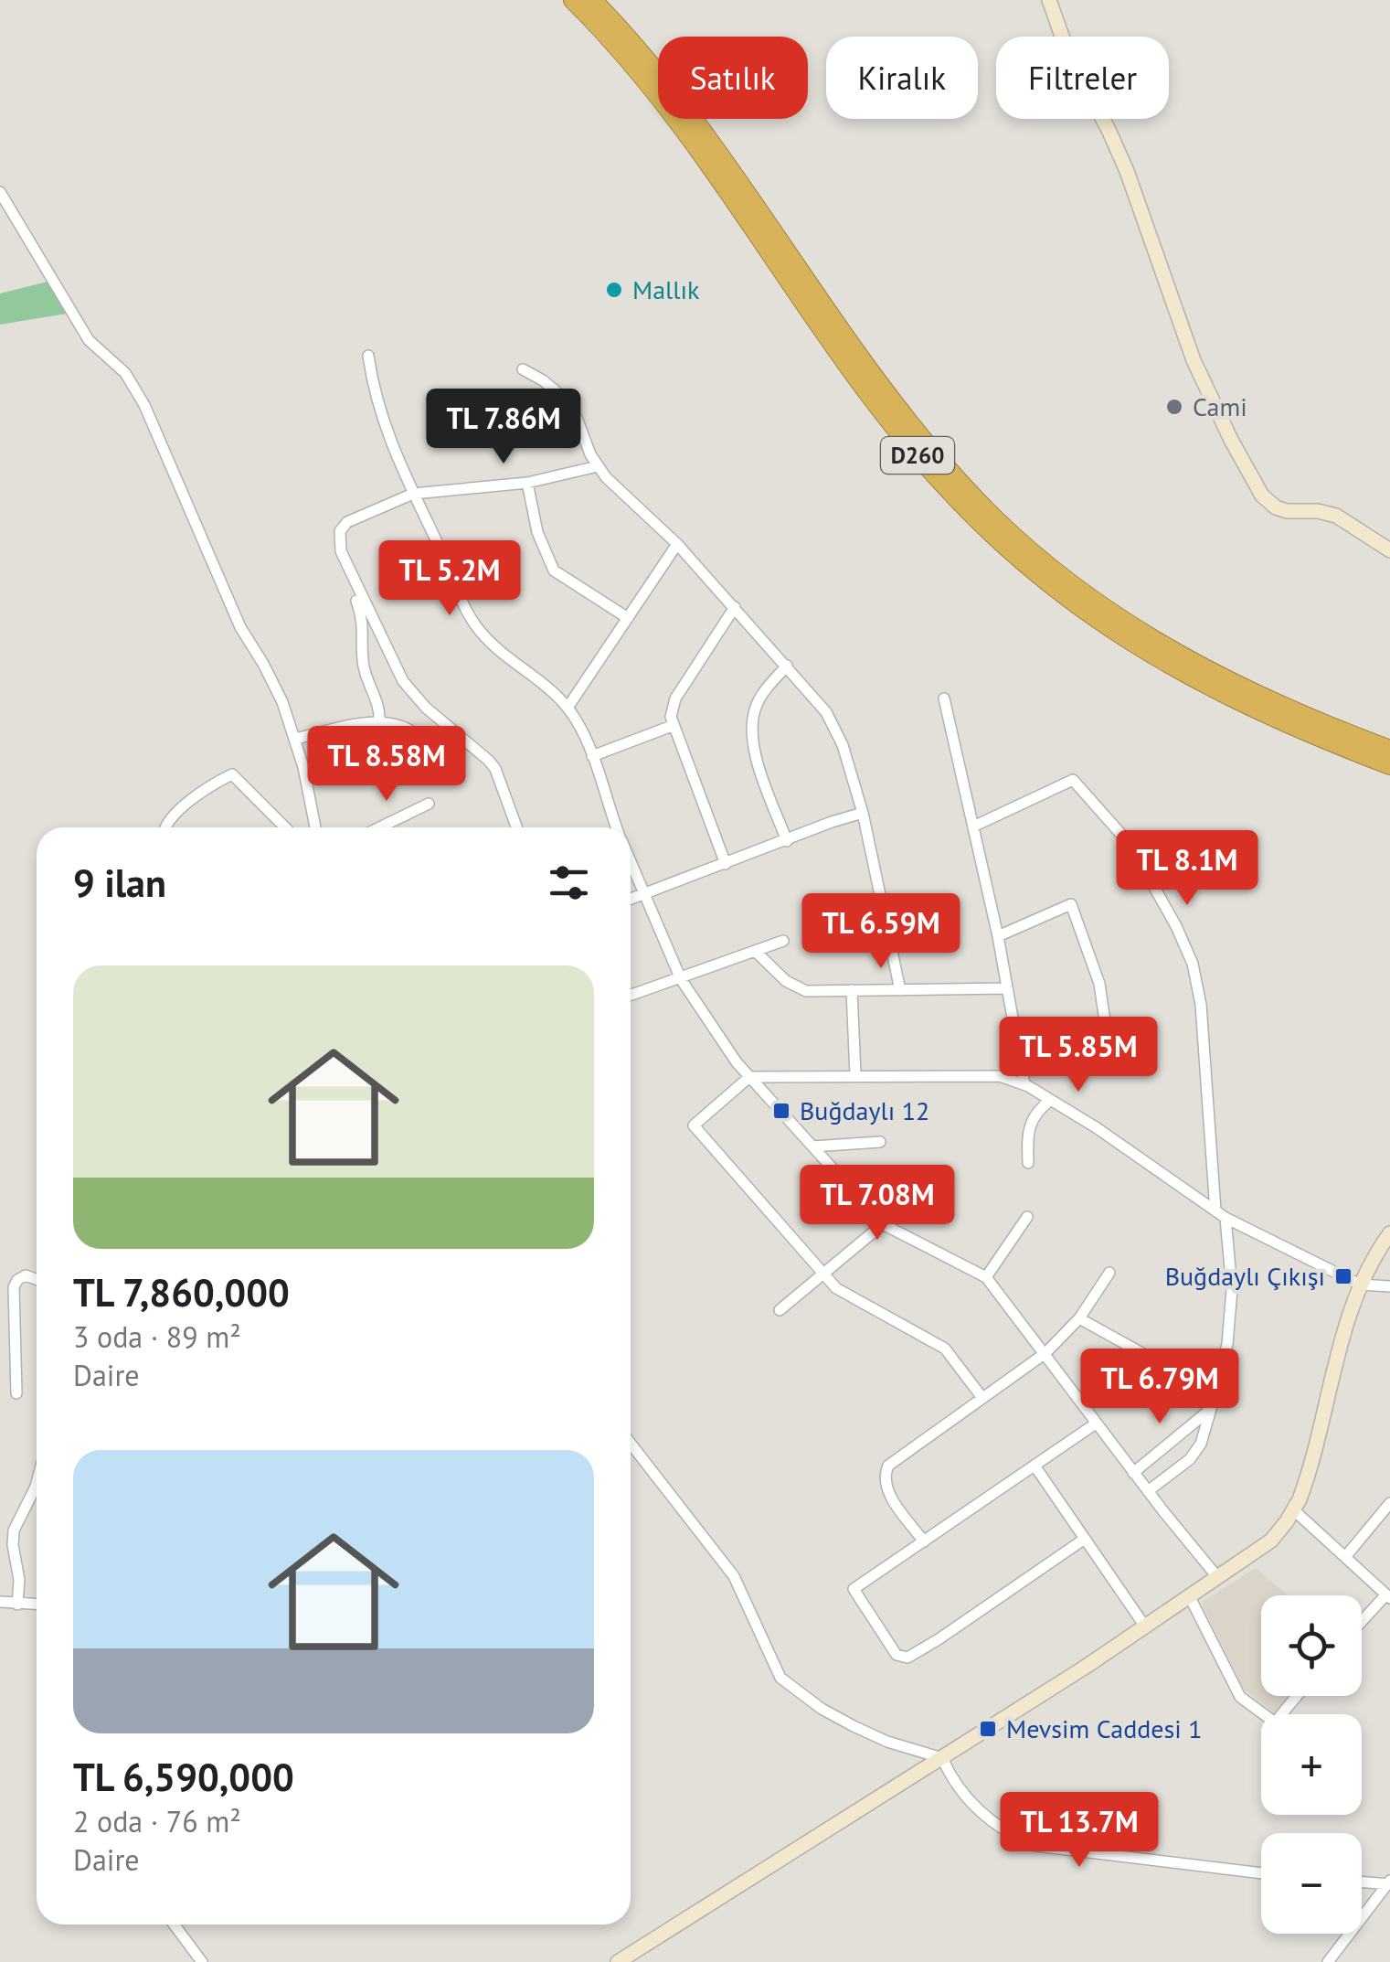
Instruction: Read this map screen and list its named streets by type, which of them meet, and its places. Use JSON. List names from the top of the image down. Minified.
{"streets":{"highway":["D260"]},"places":{"other":["Mallık","Cami"],"transit":["Buğdaylı 12","Buğdaylı Çıkışı","Mevsim Caddesi 1"]},"page":{"chip":["Satılık","Kiralık","Filtreler"],"price":["TL 7.86M","TL 5.2M","TL 8.58M","TL 8.1M","TL 6.59M","TL 5.85M","TL 7.08M","TL 6.79M","TL 13.7M"],"heading":"9 ilan","list":[{"name":"TL 7,860,000","note":"3 oda · 89 m² · Daire"},{"name":"TL 6,590,000","note":"2 oda · 76 m² · Daire"}],"map_buttons":["+","−"]}}
